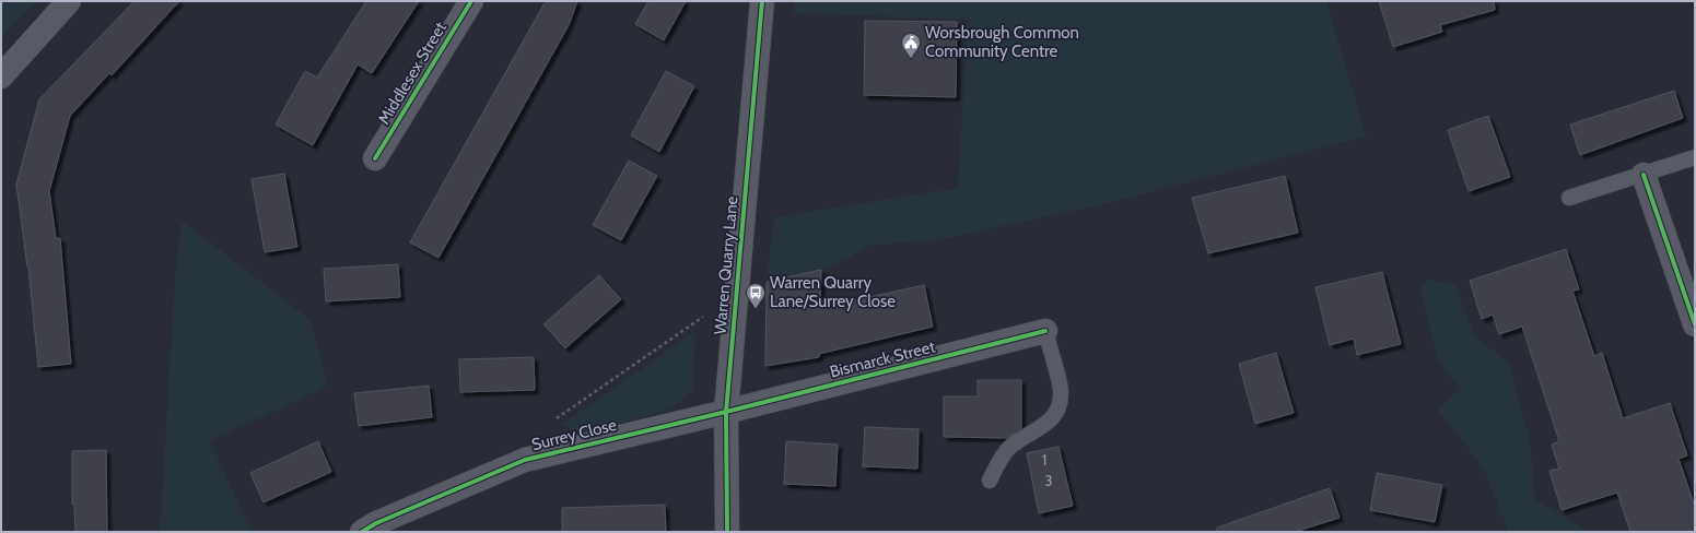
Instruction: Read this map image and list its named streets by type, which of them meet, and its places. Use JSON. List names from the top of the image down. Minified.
{"streets":{"street":["Middlesex Street","Warren Quarry Lane","Bismarck Street","Surrey Close"]},"crossings":[["Warren Quarry Lane","Bismarck Street"],["Warren Quarry Lane","Surrey Close"],["Bismarck Street","Surrey Close"]],"places":{"public building":["Worsbrough Common Community Centre"],"bus stop":["Warren Quarry Lane/Surrey Close"]},"house_numbers":["1","3"]}
